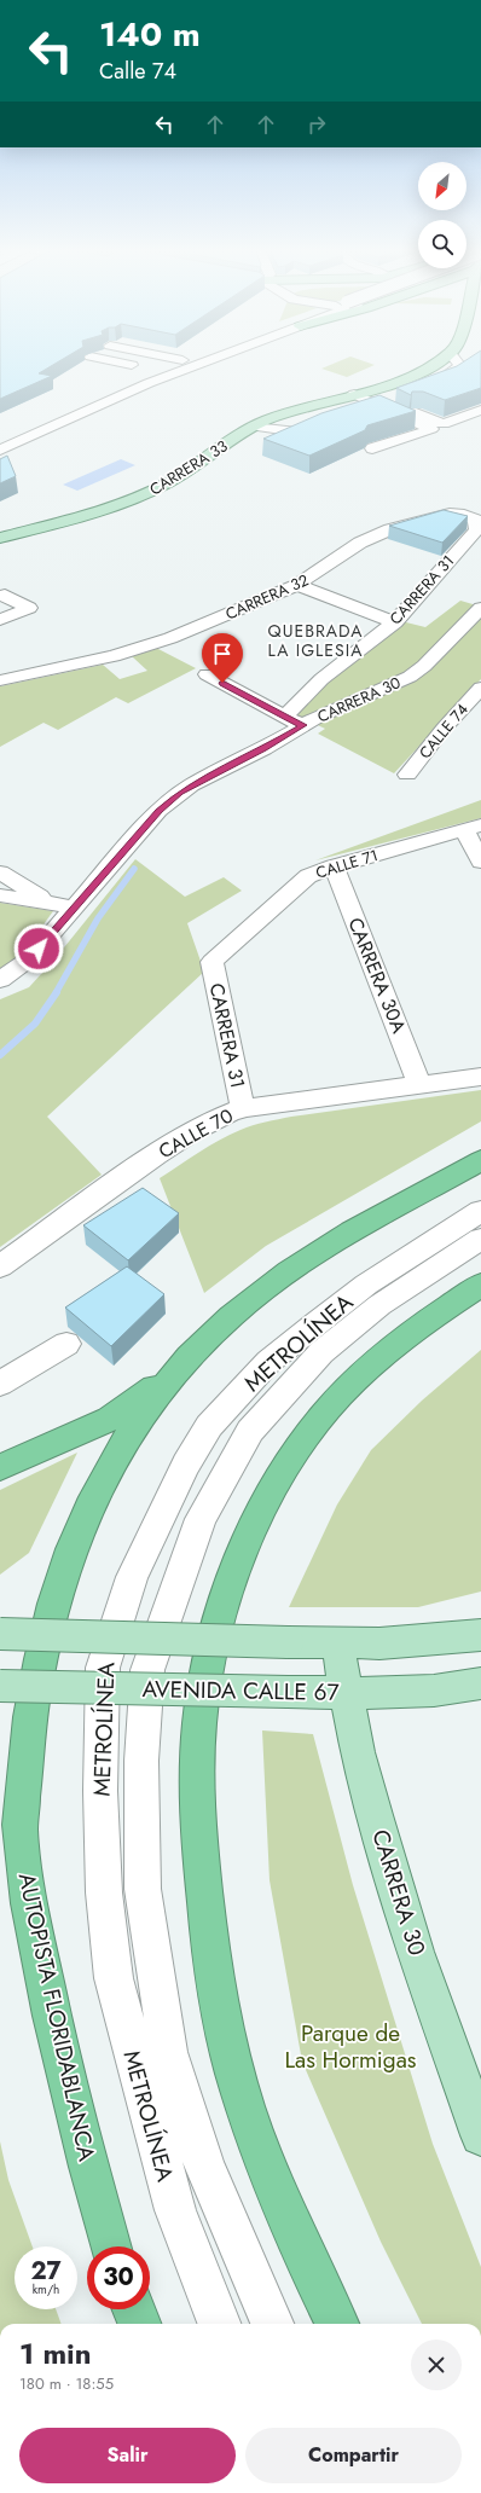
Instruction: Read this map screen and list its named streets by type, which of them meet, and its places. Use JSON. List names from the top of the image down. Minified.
{"streets":{"highway":["AUTOPISTA FLORIDABLANCA"],"main road":["CARRERA 33","CARRERA 30","AVENIDA CALLE 67"],"street":["CARRERA 31","CARRERA 32","CALLE 74","CALLE 71","CARRERA 30A","CALLE 70","METROLÍNEA"]},"crossings":[["CARRERA 31","CARRERA 32"],["CARRERA 31","CALLE 71"],["CARRERA 31","CALLE 70"],["CARRERA 30","AVENIDA CALLE 67"],["CALLE 71","CARRERA 30A"],["CARRERA 30A","CALLE 70"]],"districts":["QUEBRADA LA IGLESIA"],"parks":["Parque de Las Hormigas"],"north":"bottom left","page":{"turn":["140 m","Calle 74"],"speed":"27 km/h","limit":"30","heading":["1 min","180 m · 18:55"],"buttons":["Salir","Compartir"]}}
